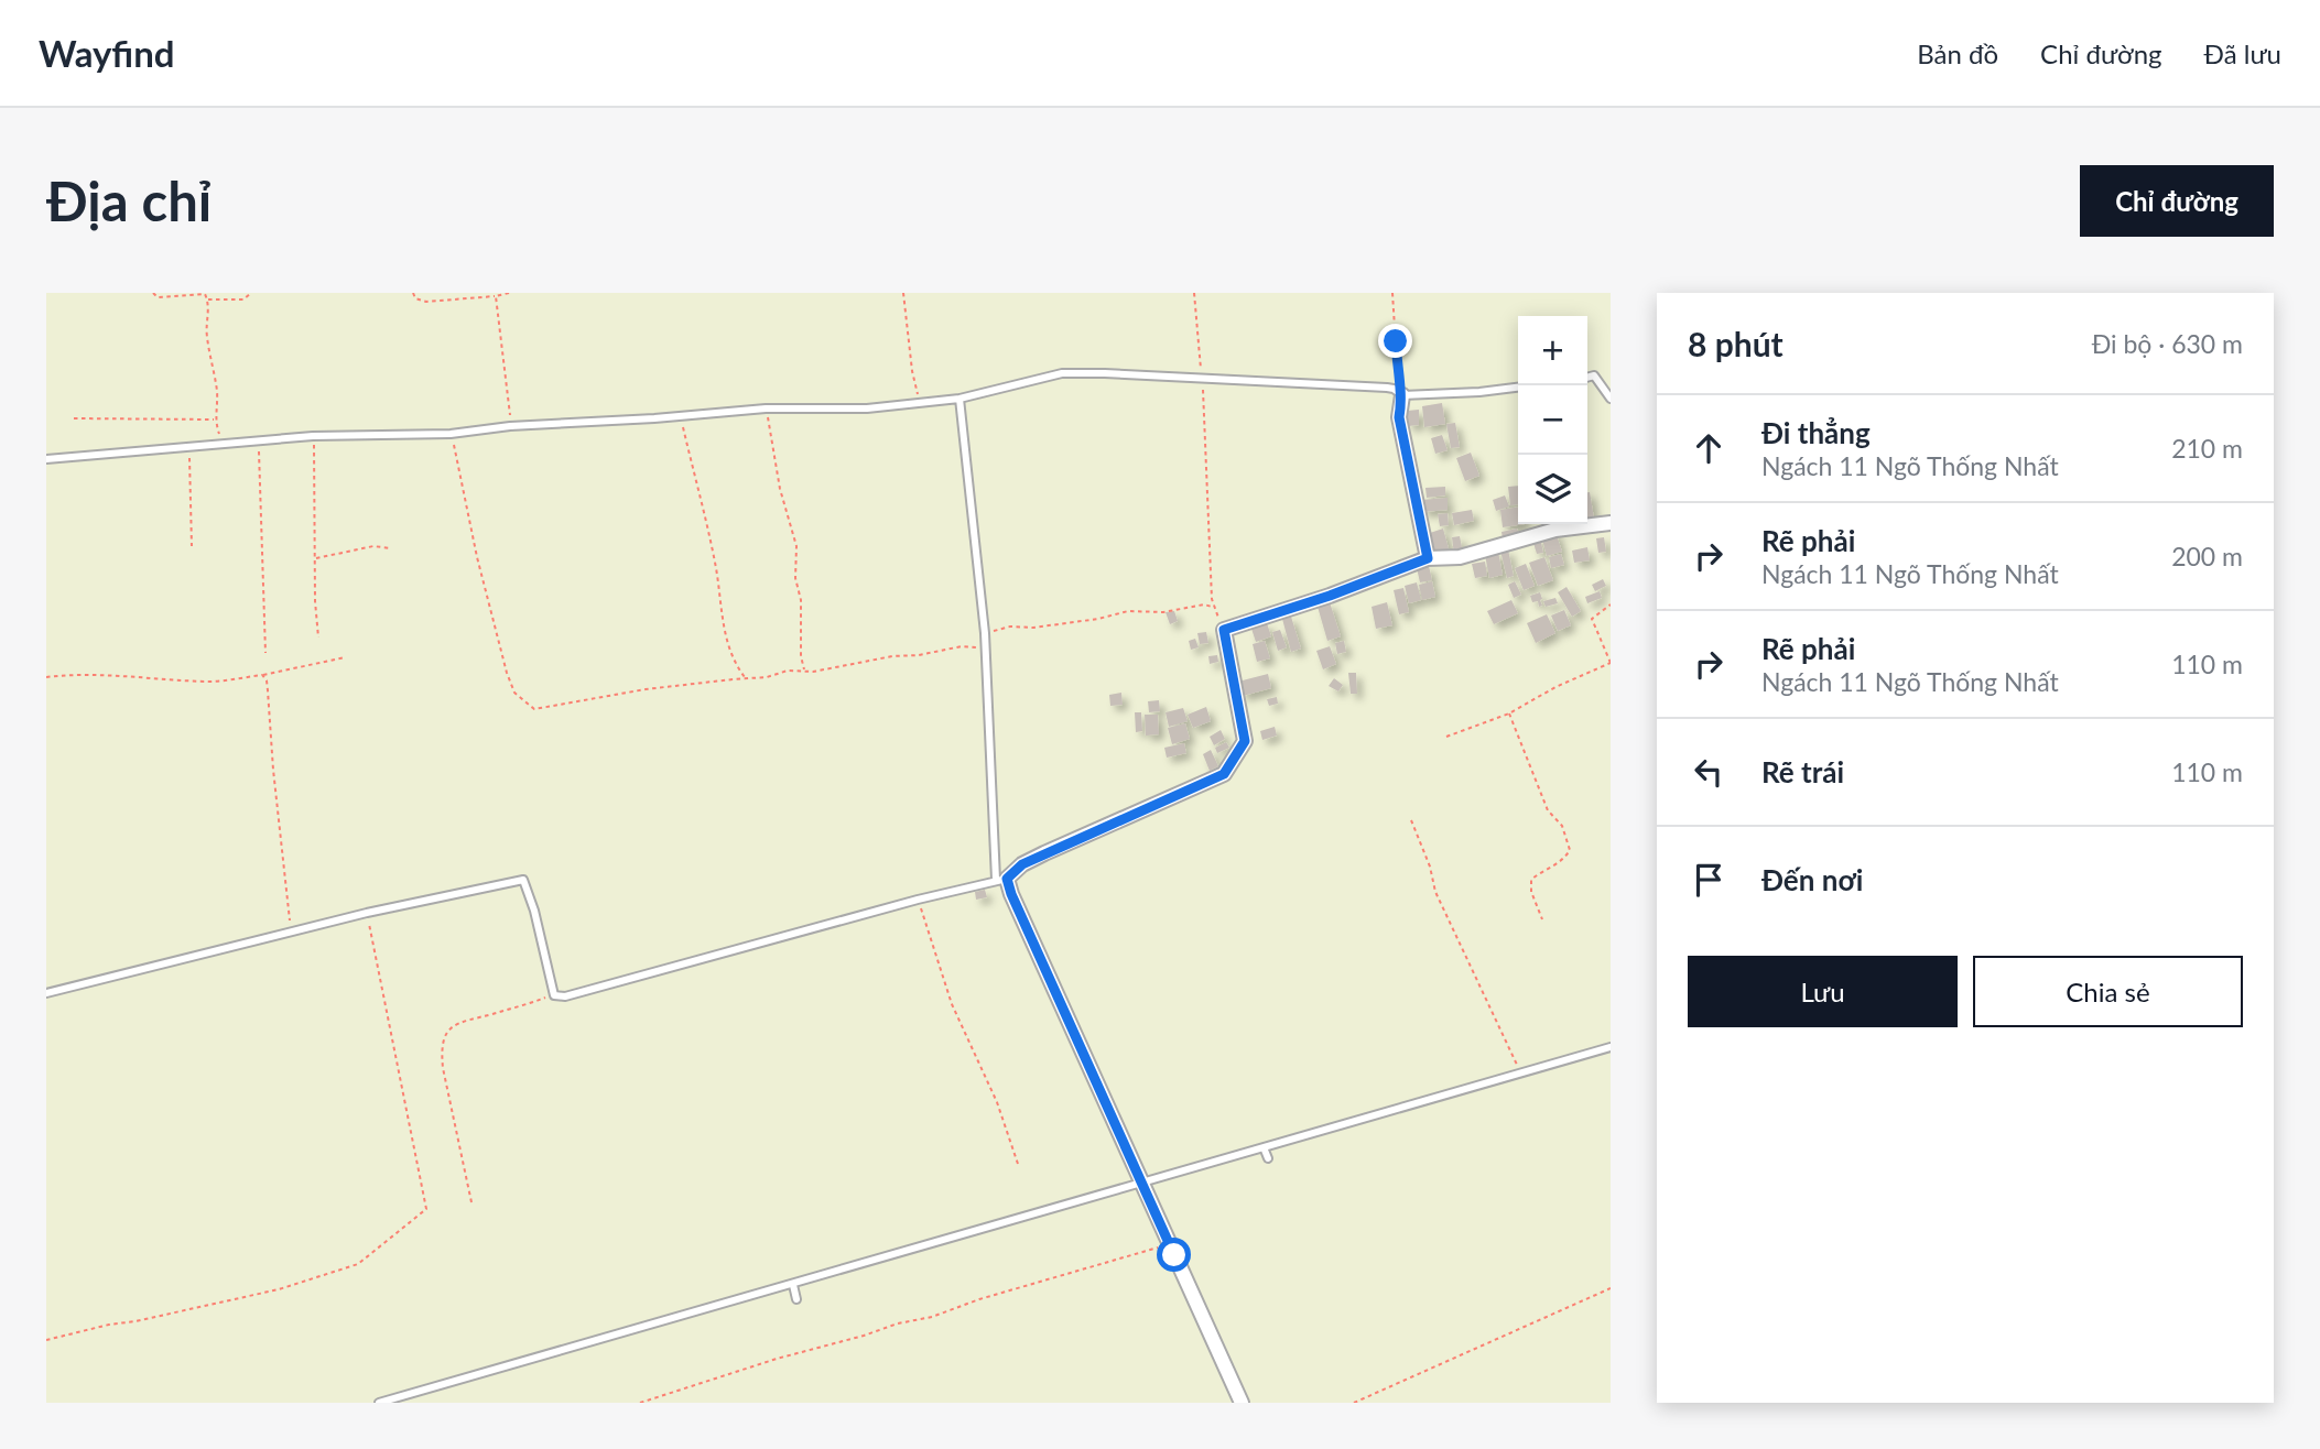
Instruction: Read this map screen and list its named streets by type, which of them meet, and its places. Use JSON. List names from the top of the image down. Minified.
{"page":{"header":"Wayfind","nav":["Bản đồ","Chỉ đường","Đã lưu"],"buttons":["Chỉ đường",["Lưu","Chia sẻ"]],"title":"Địa chỉ","heading":["8 phút","Đi bộ · 630 m"],"map_buttons":["+","−"],"list":[["Đi thẳng","Ngách 11 Ngõ Thống Nhất","210 m"],["Rẽ phải","Ngách 11 Ngõ Thống Nhất","200 m"],["Rẽ phải","Ngách 11 Ngõ Thống Nhất","110 m"],["Rẽ trái","110 m"],"Đến nơi"]}}
